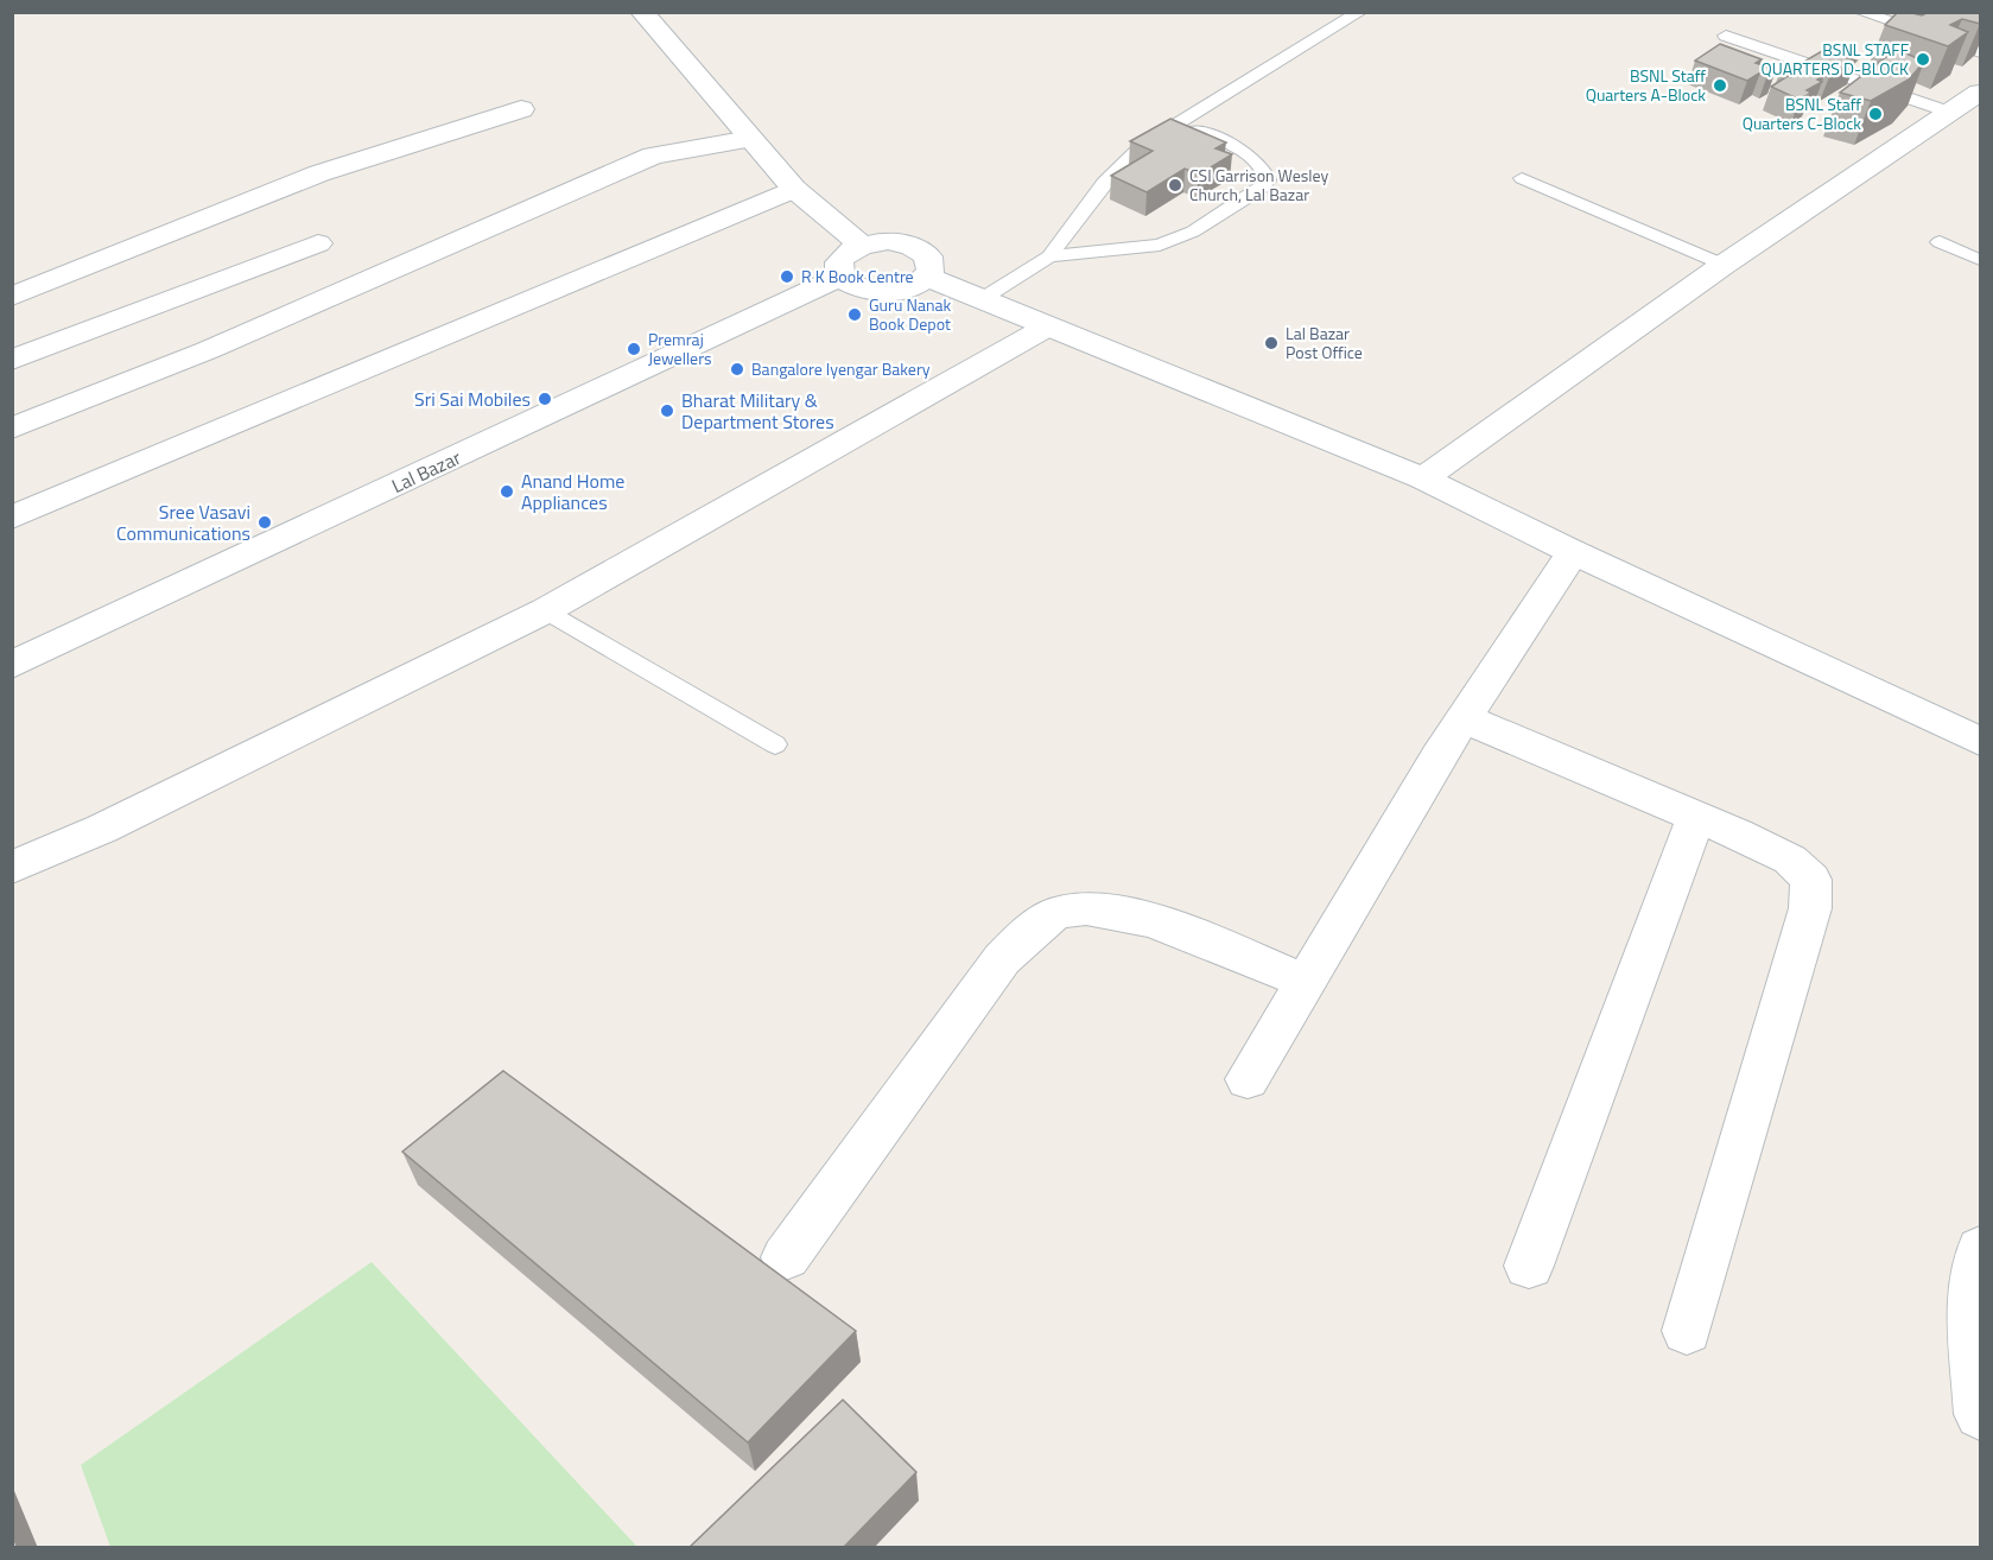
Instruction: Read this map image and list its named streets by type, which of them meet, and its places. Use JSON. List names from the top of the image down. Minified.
{"streets":{"street":["Lal Bazar"]},"places":["BSNL STAFF QUARTERS D-BLOCK","BSNL Staff Quarters A-Block","BSNL Staff Quarters C-Block","CSI Garrison Wesley Church, Lal Bazar","R K Book Centre","Guru Nanak Book Depot","Lal Bazar Post Office","Premraj Jewellers","Bangalore Iyengar Bakery","Sri Sai Mobiles","Bharat Military & Department Stores","Anand Home Appliances","Sree Vasavi Communications"]}
